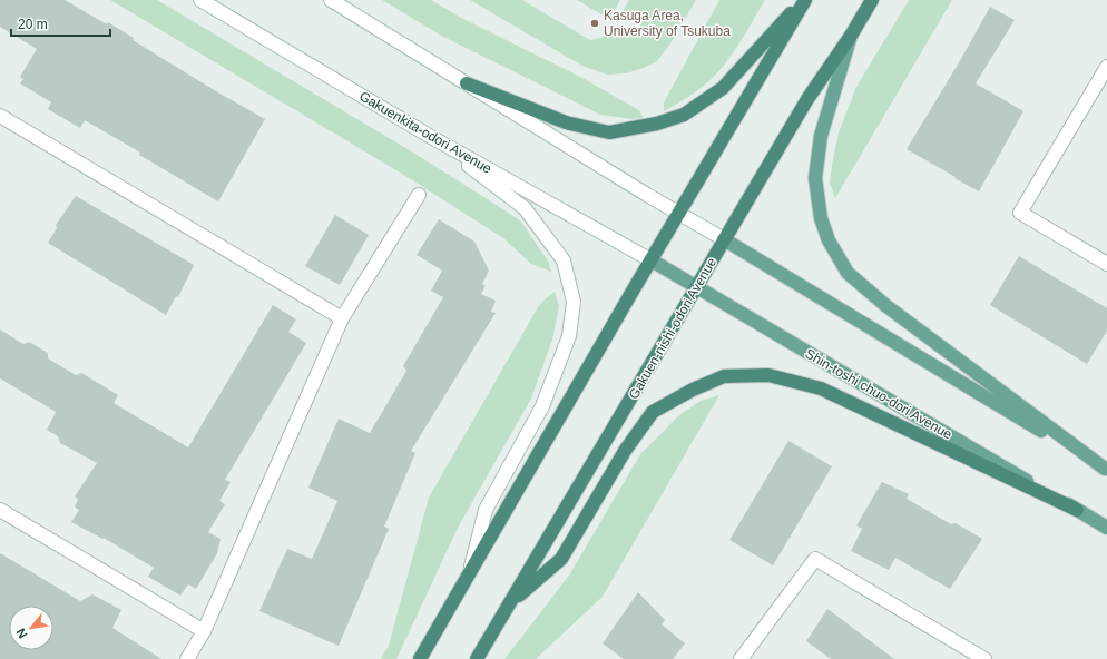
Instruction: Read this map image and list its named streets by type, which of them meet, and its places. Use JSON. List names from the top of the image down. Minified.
{"streets":{"highway":["Gakuen-nishi-odori Avenue"],"main road":["Shin-toshi chuo-dori Avenue"],"street":["Gakuenkita-odori Avenue"]},"crossings":[["Gakuenkita-odori Avenue","Shin-toshi chuo-dori Avenue"],["Gakuen-nishi-odori Avenue","Shin-toshi chuo-dori Avenue"]],"places":["Kasuga Area, University of Tsukuba"],"scale_bar":"20 m","north":"bottom left"}
